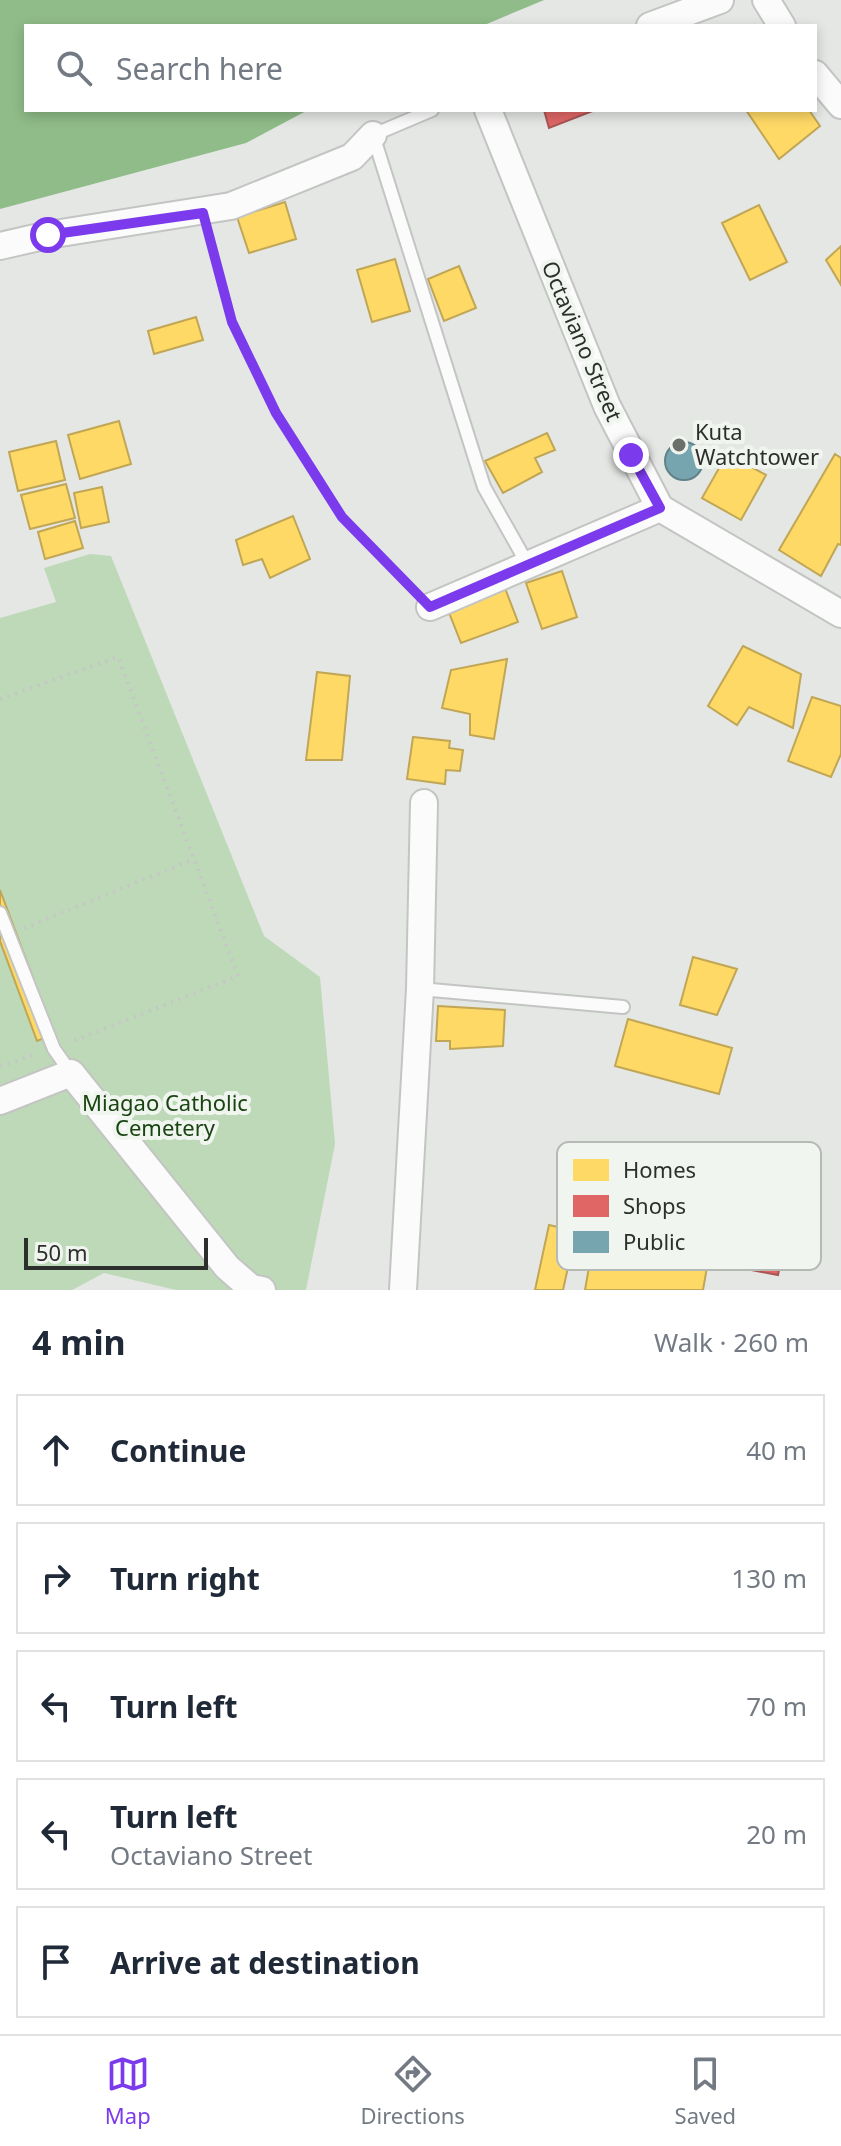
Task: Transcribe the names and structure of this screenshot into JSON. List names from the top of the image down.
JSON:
{
  "streets": {
    "street": ["Octaviano Street"]
  },
  "parks": ["Miagao Catholic Cemetery"],
  "places": ["Kuta Watchtower"],
  "legend": ["Homes", "Shops", "Public"],
  "scale_bar": "50 m",
  "page": {
    "search": "Search here",
    "scale": "50 m",
    "heading": ["4 min", "Walk · 260 m"],
    "list": [
      ["Continue", "40 m"],
      ["Turn right", "130 m"],
      ["Turn left", "70 m"],
      ["Turn left", "Octaviano Street", "20 m"],
      "Arrive at destination"
    ],
    "nav": ["Map", "Directions", "Saved"]
  }
}
